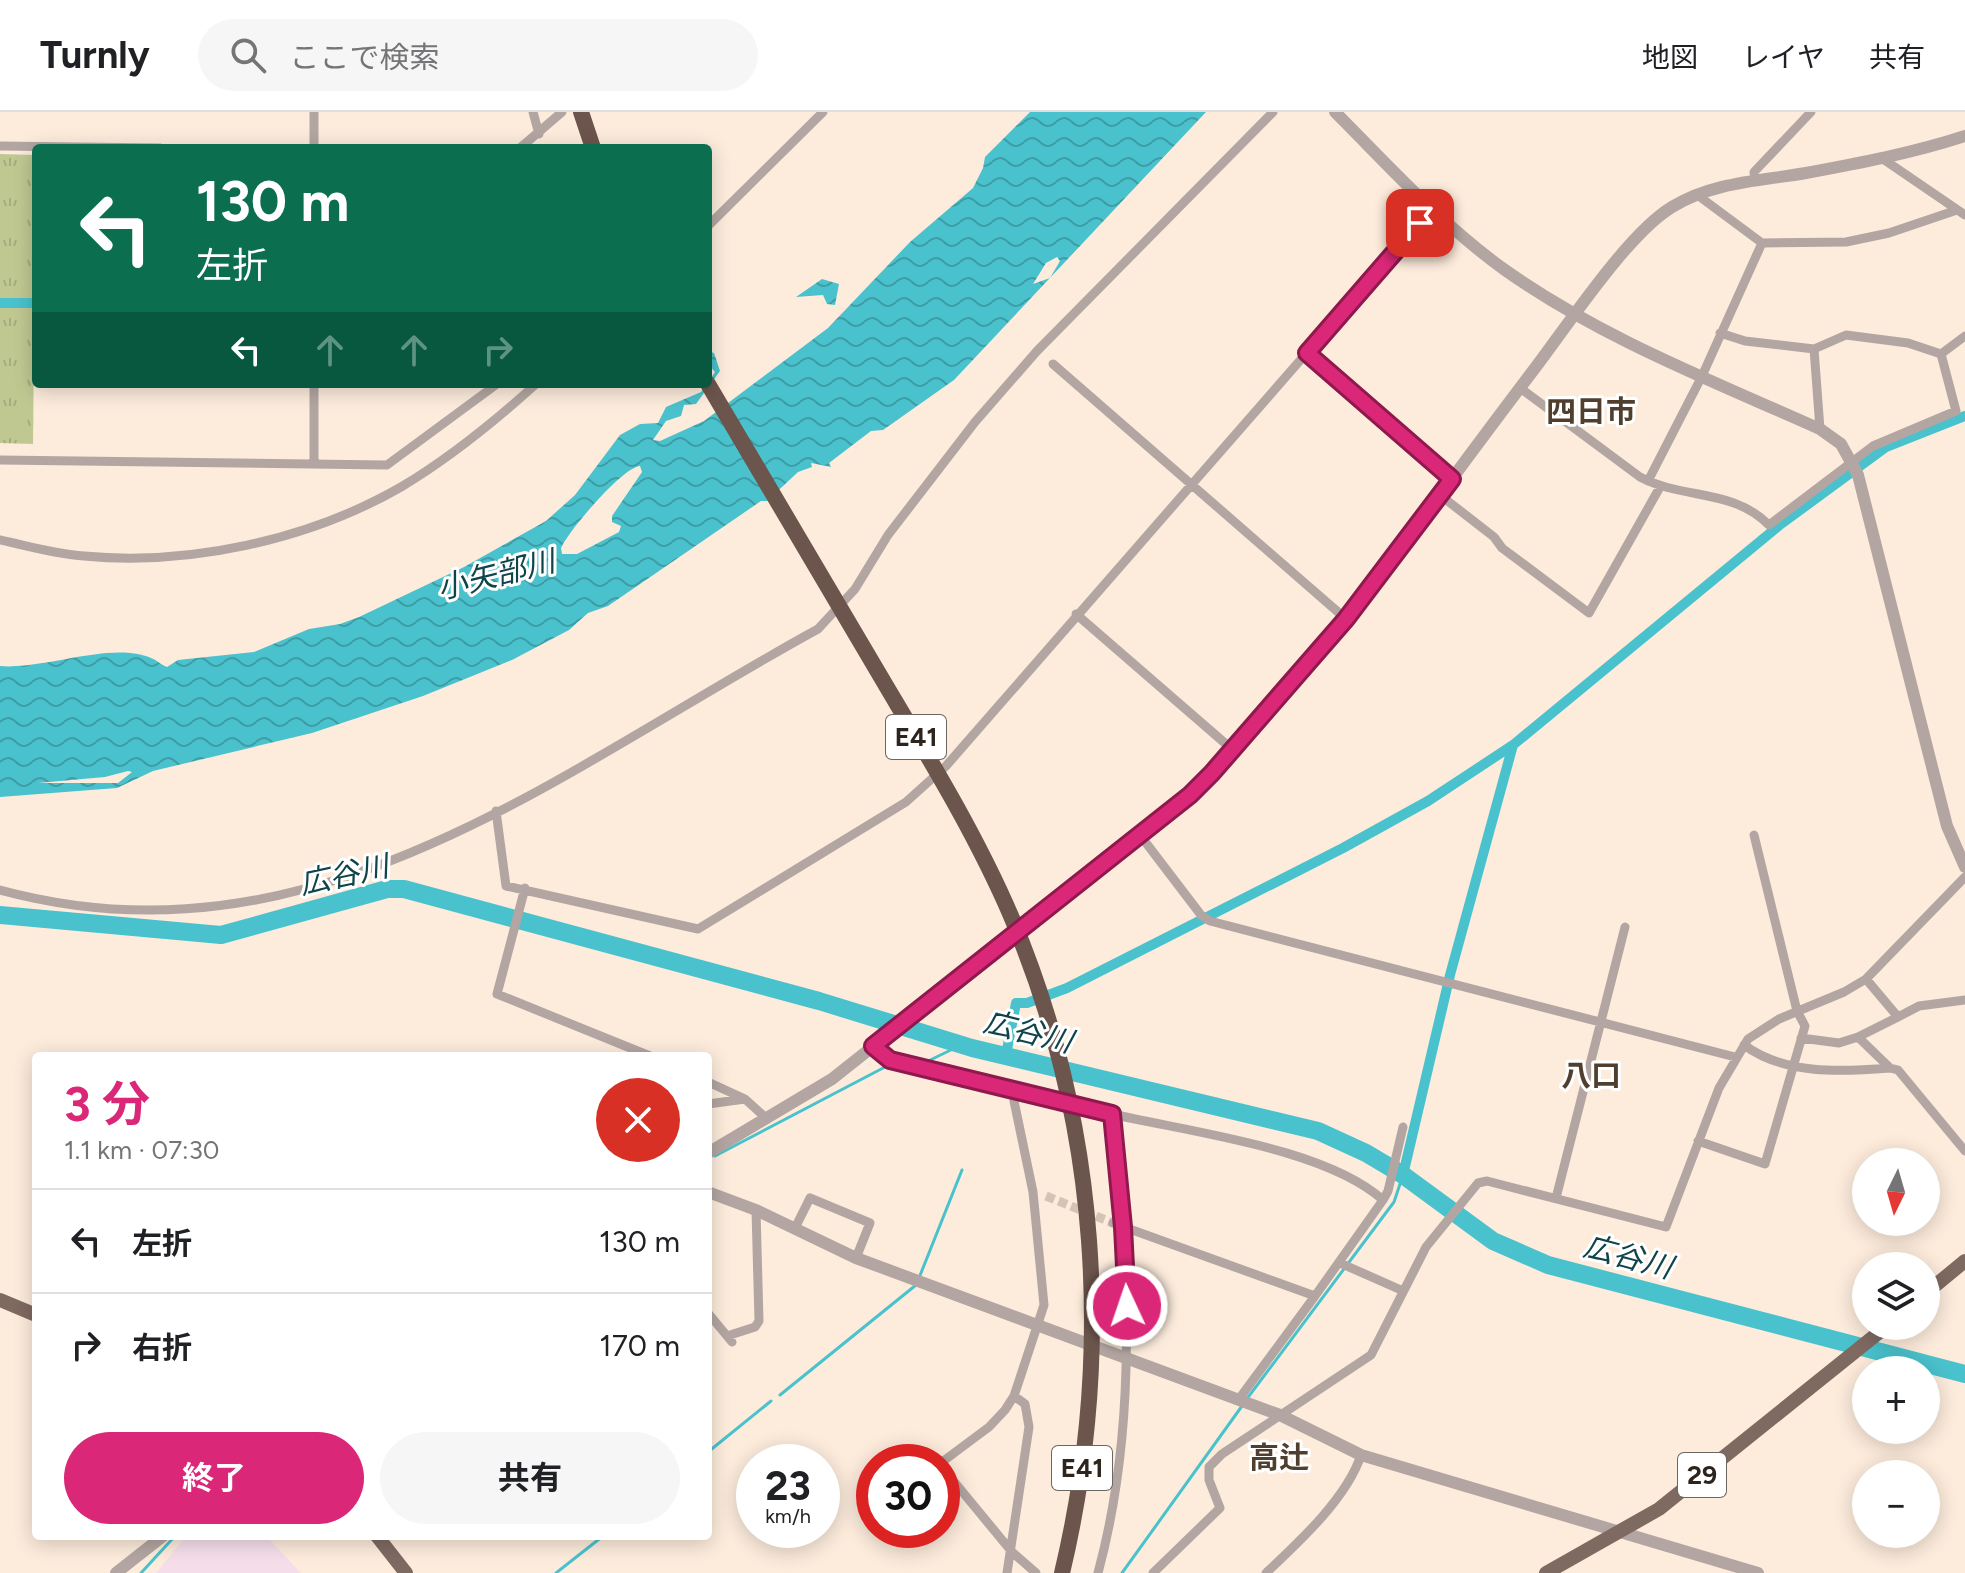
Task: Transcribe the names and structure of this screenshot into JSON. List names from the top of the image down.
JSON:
{
  "streets": {
    "highway": ["E41"],
    "main road": ["29"]
  },
  "districts": ["四日市", "八口", "高辻"],
  "water": ["小矢部川", "広谷川"],
  "north": "bottom",
  "page": {
    "header": "Turnly",
    "search": "ここで検索",
    "nav": ["地図", "レイヤ", "共有"],
    "turn": ["130 m", "左折"],
    "heading": ["3 分", "1.1 km · 07:30"],
    "map_buttons": ["+", "−"],
    "list": [
      {
        "name": "左折",
        "value": "130 m"
      },
      {
        "name": "右折",
        "value": "170 m"
      }
    ],
    "buttons": ["終了", "共有"],
    "speed": "23 km/h",
    "limit": "30"
  }
}
